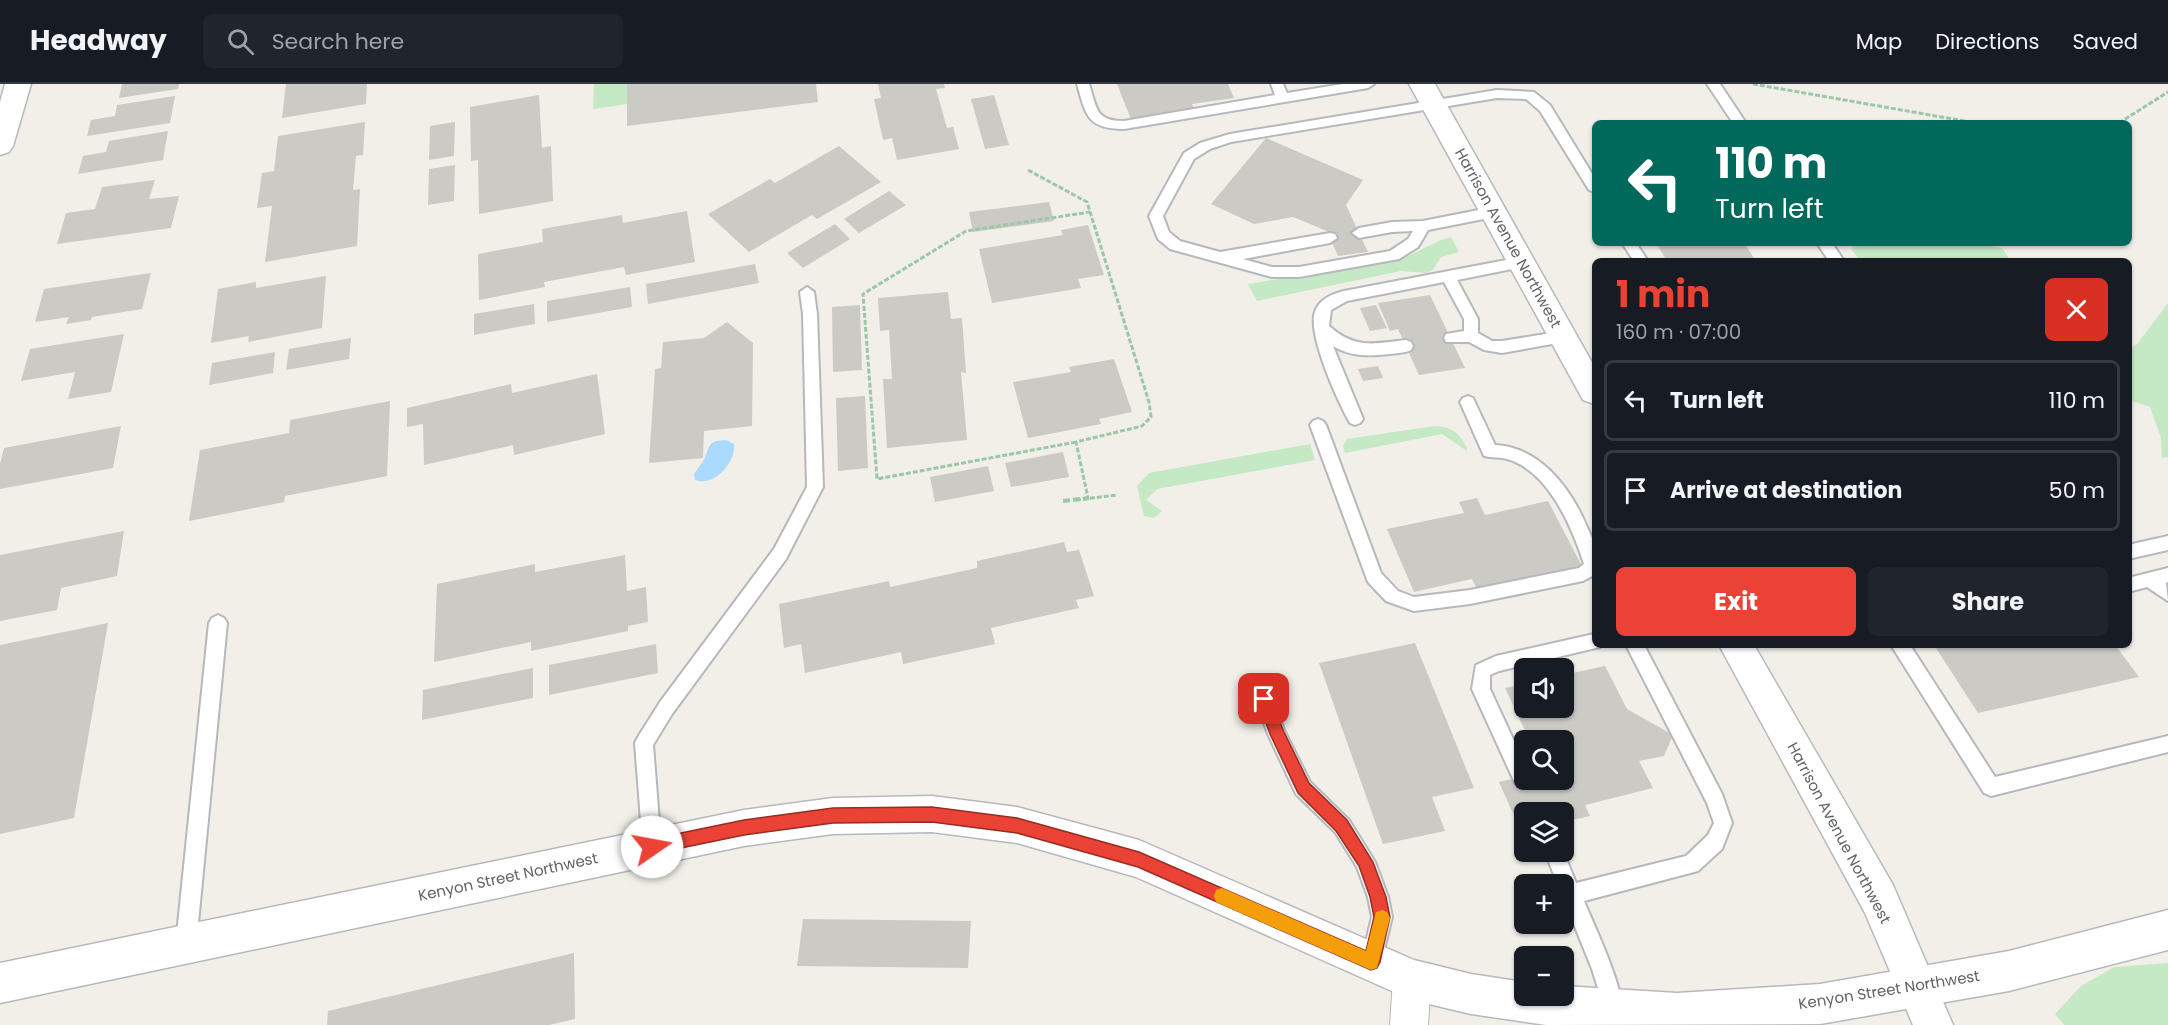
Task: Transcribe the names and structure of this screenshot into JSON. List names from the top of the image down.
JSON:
{
  "streets": {
    "street": ["Harrison Avenue Northwest", "Kenyon Street Northwest"]
  },
  "crossings": [
    ["Harrison Avenue Northwest", "Kenyon Street Northwest"]
  ],
  "page": {
    "header": "Headway",
    "search": "Search here",
    "nav": ["Map", "Directions", "Saved"],
    "turn": ["110 m", "Turn left"],
    "heading": ["1 min", "160 m · 07:00"],
    "list": [
      {
        "name": "Turn left",
        "value": "110 m"
      },
      {
        "name": "Arrive at destination",
        "value": "50 m"
      }
    ],
    "buttons": ["Exit", "Share"],
    "map_buttons": ["+", "−"]
  }
}
